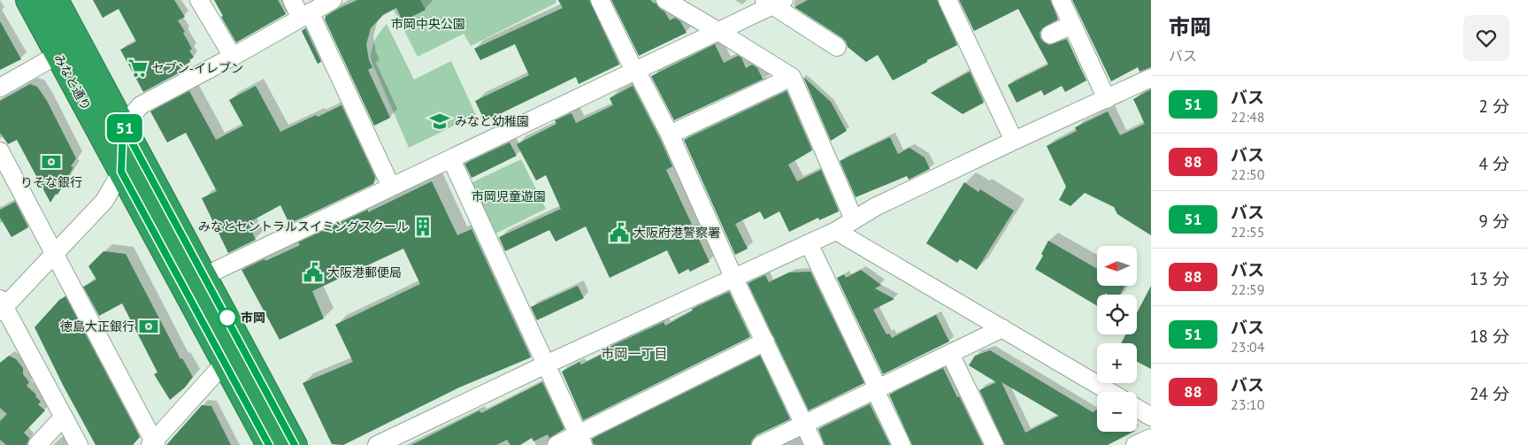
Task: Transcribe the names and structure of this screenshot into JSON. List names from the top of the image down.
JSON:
{
  "streets": {
    "highway": ["みなと通り"]
  },
  "districts": ["市岡一丁目"],
  "parks": ["市岡中央公園", "市岡児童遊園"],
  "places": {
    "supermarket": ["セブン-イレブン"],
    "school or university": ["みなと幼稚園"],
    "bank": ["りそな銀行", "徳島大正銀行"],
    "building": ["みなとセントラルスイミングスクール"],
    "public building": ["大阪府港警察署", "大阪港郵便局"],
    "other": ["市岡"]
  },
  "lines": ["bus line 51"],
  "north": "left",
  "page": {
    "on_map": "51",
    "heading": ["市岡", "バス"],
    "list": [
      {
        "mark": "51",
        "name": "バス",
        "note": "22:48",
        "value": "2 分"
      },
      {
        "mark": "88",
        "name": "バス",
        "note": "22:50",
        "value": "4 分"
      },
      {
        "mark": "51",
        "name": "バス",
        "note": "22:55",
        "value": "9 分"
      },
      {
        "mark": "88",
        "name": "バス",
        "note": "22:59",
        "value": "13 分"
      },
      {
        "mark": "51",
        "name": "バス",
        "note": "23:04",
        "value": "18 分"
      },
      {
        "mark": "88",
        "name": "バス",
        "note": "23:10",
        "value": "24 分"
      }
    ],
    "map_buttons": ["+", "−"]
  }
}
